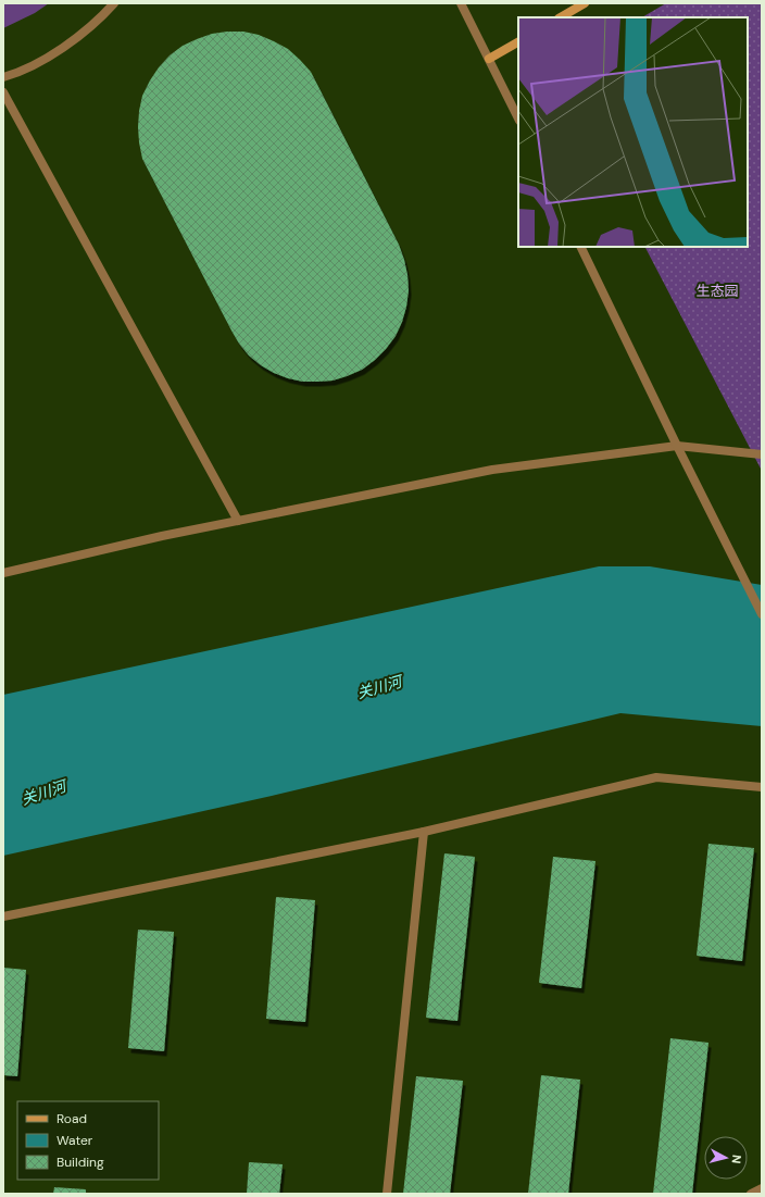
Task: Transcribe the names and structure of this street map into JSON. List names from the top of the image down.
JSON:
{
  "water": ["关川河"],
  "parks": ["生态园"],
  "legend": ["Road", "Water", "Building"],
  "north": "right"
}
